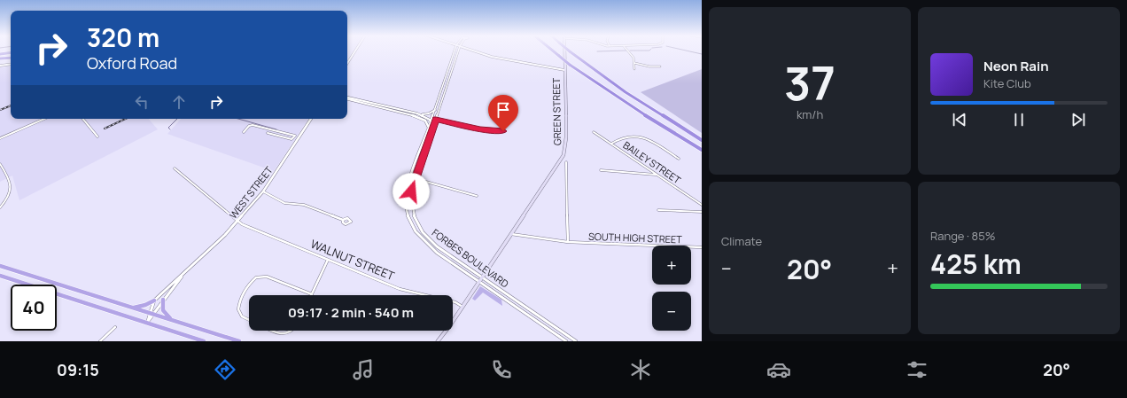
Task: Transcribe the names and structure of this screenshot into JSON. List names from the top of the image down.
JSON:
{
  "streets": {
    "main road": ["GREEN STREET"],
    "street": [
      "BAILEY STREET",
      "WEST STREET",
      "SOUTH HIGH STREET",
      "FORBES BOULEVARD",
      "WALNUT STREET"
    ]
  },
  "crossings": [
    ["GREEN STREET", "SOUTH HIGH STREET"],
    ["GREEN STREET", "FORBES BOULEVARD"],
    ["GREEN STREET", "WALNUT STREET"],
    ["WEST STREET", "WALNUT STREET"]
  ],
  "page": {
    "tile": [
      ["37", "km/h"],
      "Climate",
      ["Range · 85%", "425 km"]
    ],
    "turn": ["320 m", "Oxford Road"],
    "song": ["Neon Rain", "Kite Club"],
    "map_buttons": ["+", "−"],
    "heat": ["−", "20°", "+"],
    "limit": "40",
    "trip": "09:17 · 2 min · 540 m",
    "tabs": ["09:15", "20°"]
  }
}
